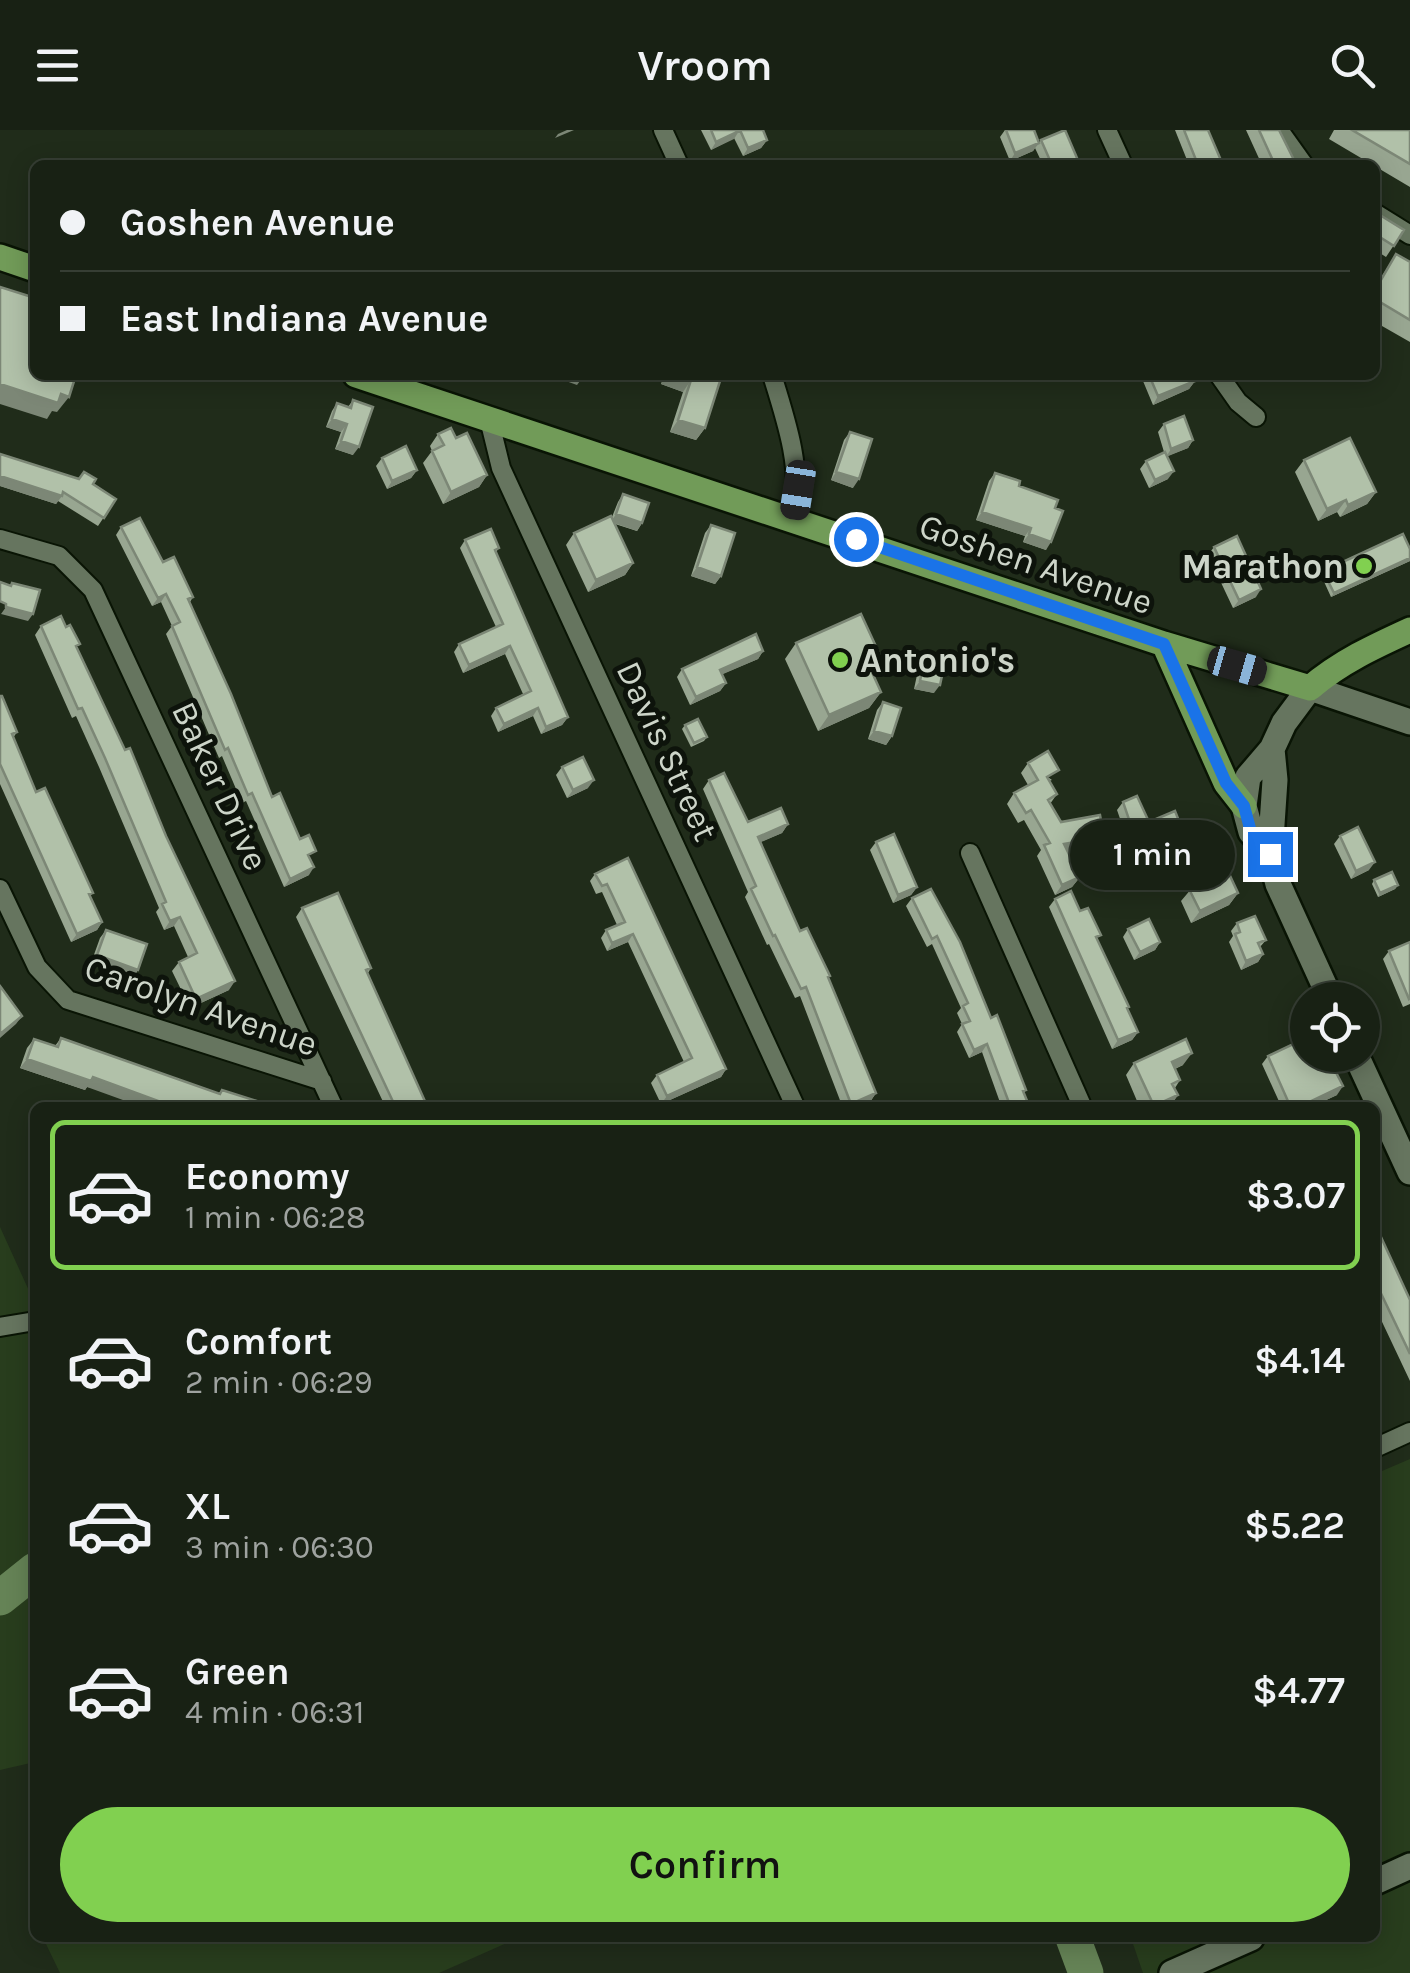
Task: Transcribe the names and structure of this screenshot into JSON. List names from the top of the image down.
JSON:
{
  "streets": {
    "main road": ["Goshen Avenue"],
    "street": ["Davis Street", "Baker Drive", "Carolyn Avenue"]
  },
  "crossings": [
    ["Goshen Avenue", "Davis Street"],
    ["Baker Drive", "Carolyn Avenue"]
  ],
  "places": ["Marathon", "Antonio's"],
  "page": {
    "header": "Vroom",
    "banner": ["Goshen Avenue", "East Indiana Avenue"],
    "bubble": "1 min",
    "list": [
      {
        "name": "Economy",
        "note": "1 min · 06:28",
        "value": "$3.07"
      },
      {
        "name": "Comfort",
        "note": "2 min · 06:29",
        "value": "$4.14"
      },
      {
        "name": "XL",
        "note": "3 min · 06:30",
        "value": "$5.22"
      },
      {
        "name": "Green",
        "note": "4 min · 06:31",
        "value": "$4.77"
      }
    ],
    "buttons": "Confirm"
  }
}
